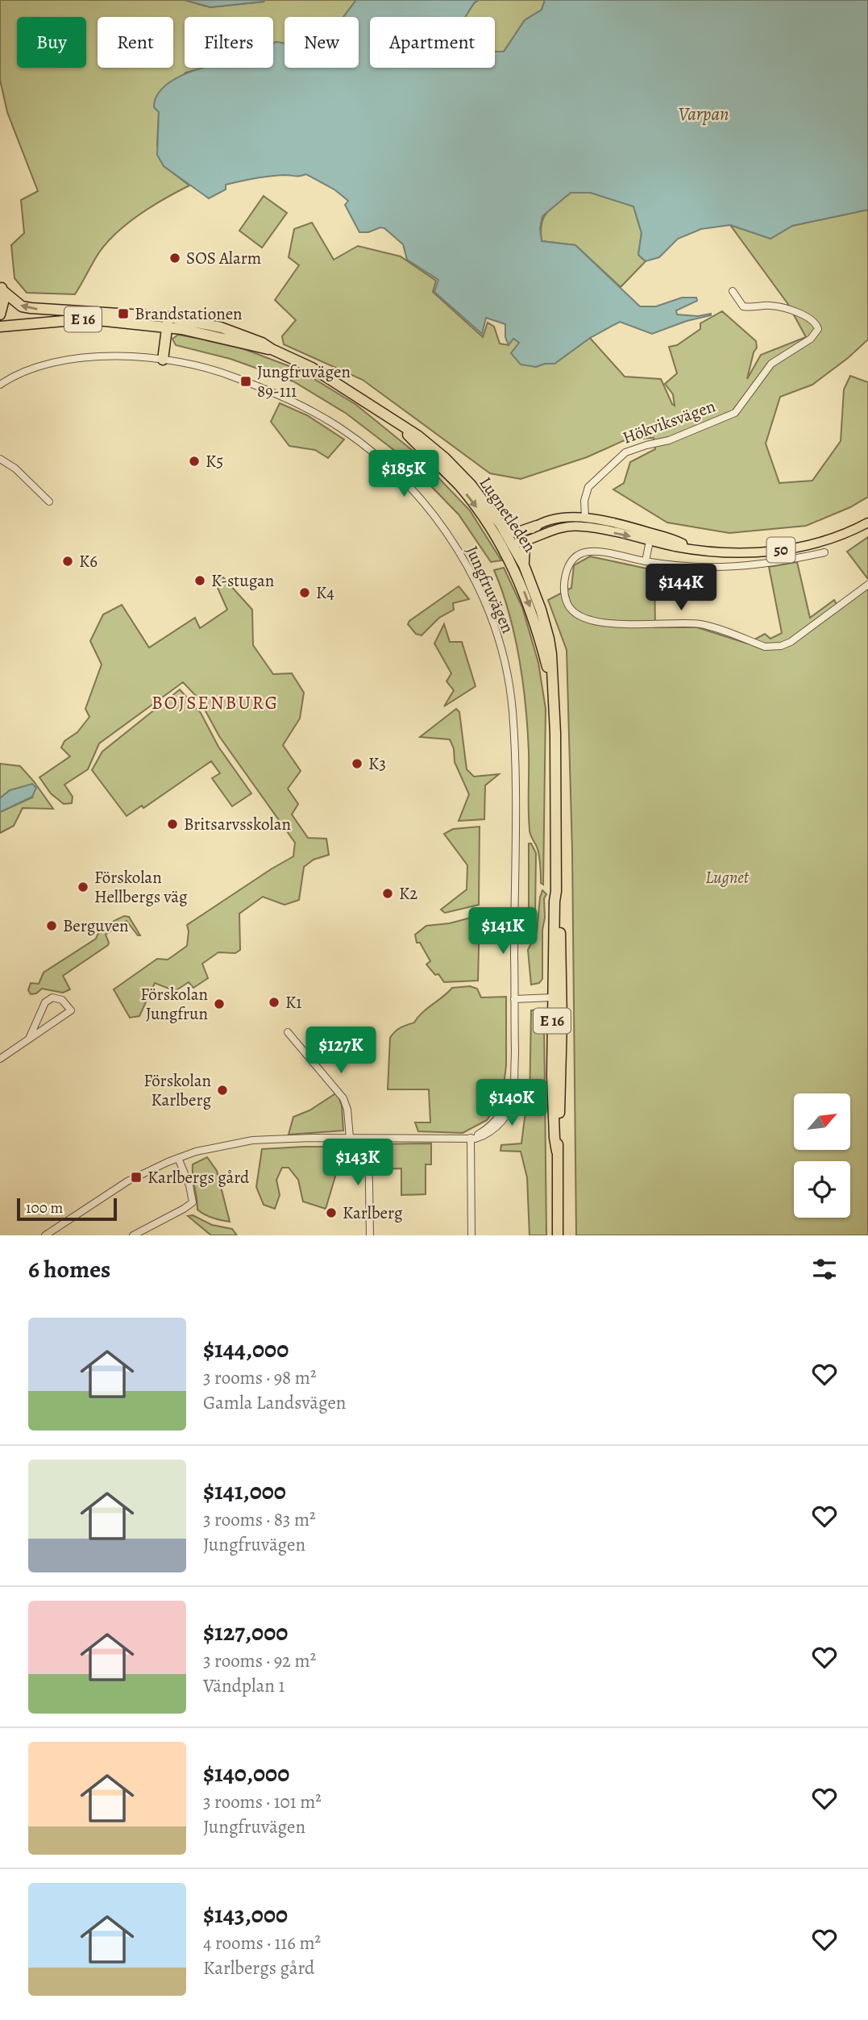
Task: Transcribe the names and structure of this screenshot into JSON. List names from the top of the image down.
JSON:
{
  "streets": {
    "highway": ["E 16", "Lugnetleden", "50"],
    "street": ["Hökviksvägen", "Jungfruvägen"]
  },
  "crossings": [
    ["E 16", "Lugnetleden"],
    ["Hökviksvägen", "50"],
    ["Lugnetleden", "50"]
  ],
  "districts": ["BOJSENBURG"],
  "water": ["Varpan"],
  "parks": ["Lugnet"],
  "places": {
    "other": [
      "SOS Alarm",
      "K5",
      "K6",
      "K-stugan",
      "K4",
      "K3",
      "Britsarvsskolan",
      "Förskolan Hellbergs väg",
      "K2",
      "Berguven",
      "K1",
      "Förskolan Jungfrun",
      "Förskolan Karlberg",
      "Karlberg"
    ],
    "transit": ["Brandstationen", "Jungfruvägen 89-111", "Karlbergs gård"]
  },
  "scale_bar": "100 m",
  "north": "top right",
  "page": {
    "chip": [
      "Buy",
      "Rent",
      "Filters",
      "New",
      "Apartment"
    ],
    "price": [
      "$185K",
      "$144K",
      "$141K",
      "$127K",
      "$140K",
      "$143K"
    ],
    "scale": "100 m",
    "heading": "6 homes",
    "list": [
      {
        "name": "$144,000",
        "note": "3 rooms · 98 m² · Gamla Landsvägen"
      },
      {
        "name": "$141,000",
        "note": "3 rooms · 83 m² · Jungfruvägen"
      },
      {
        "name": "$127,000",
        "note": "3 rooms · 92 m² · Vändplan 1"
      },
      {
        "name": "$140,000",
        "note": "3 rooms · 101 m² · Jungfruvägen"
      },
      {
        "name": "$143,000",
        "note": "4 rooms · 116 m² · Karlbergs gård"
      }
    ]
  }
}
